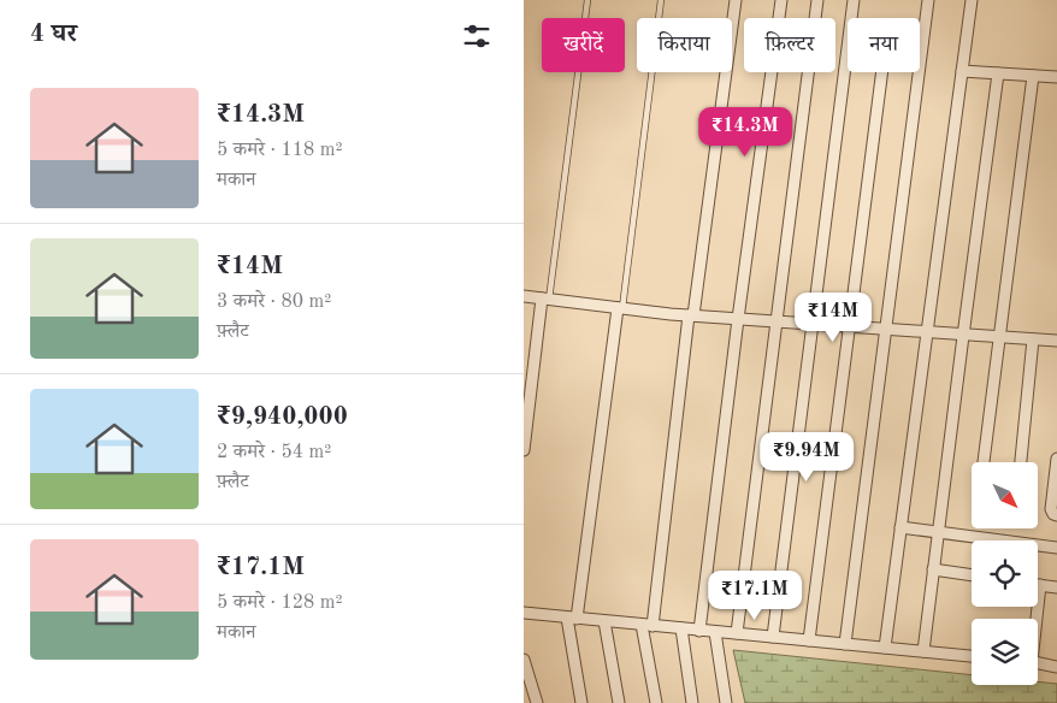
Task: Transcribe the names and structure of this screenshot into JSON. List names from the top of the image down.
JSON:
{
  "north": "bottom right",
  "page": {
    "heading": "4 घर",
    "chip": [
      "खरीदें",
      "किराया",
      "फ़िल्टर",
      "नया"
    ],
    "list": [
      {
        "name": "₹14.3M",
        "note": "5 कमरे · 118 m² · मकान"
      },
      {
        "name": "₹14M",
        "note": "3 कमरे · 80 m² · फ़्लैट"
      },
      {
        "name": "₹9,940,000",
        "note": "2 कमरे · 54 m² · फ़्लैट"
      },
      {
        "name": "₹17.1M",
        "note": "5 कमरे · 128 m² · मकान"
      }
    ],
    "price": [
      "₹14.3M",
      "₹14M",
      "₹9.94M",
      "₹17.1M"
    ]
  }
}
